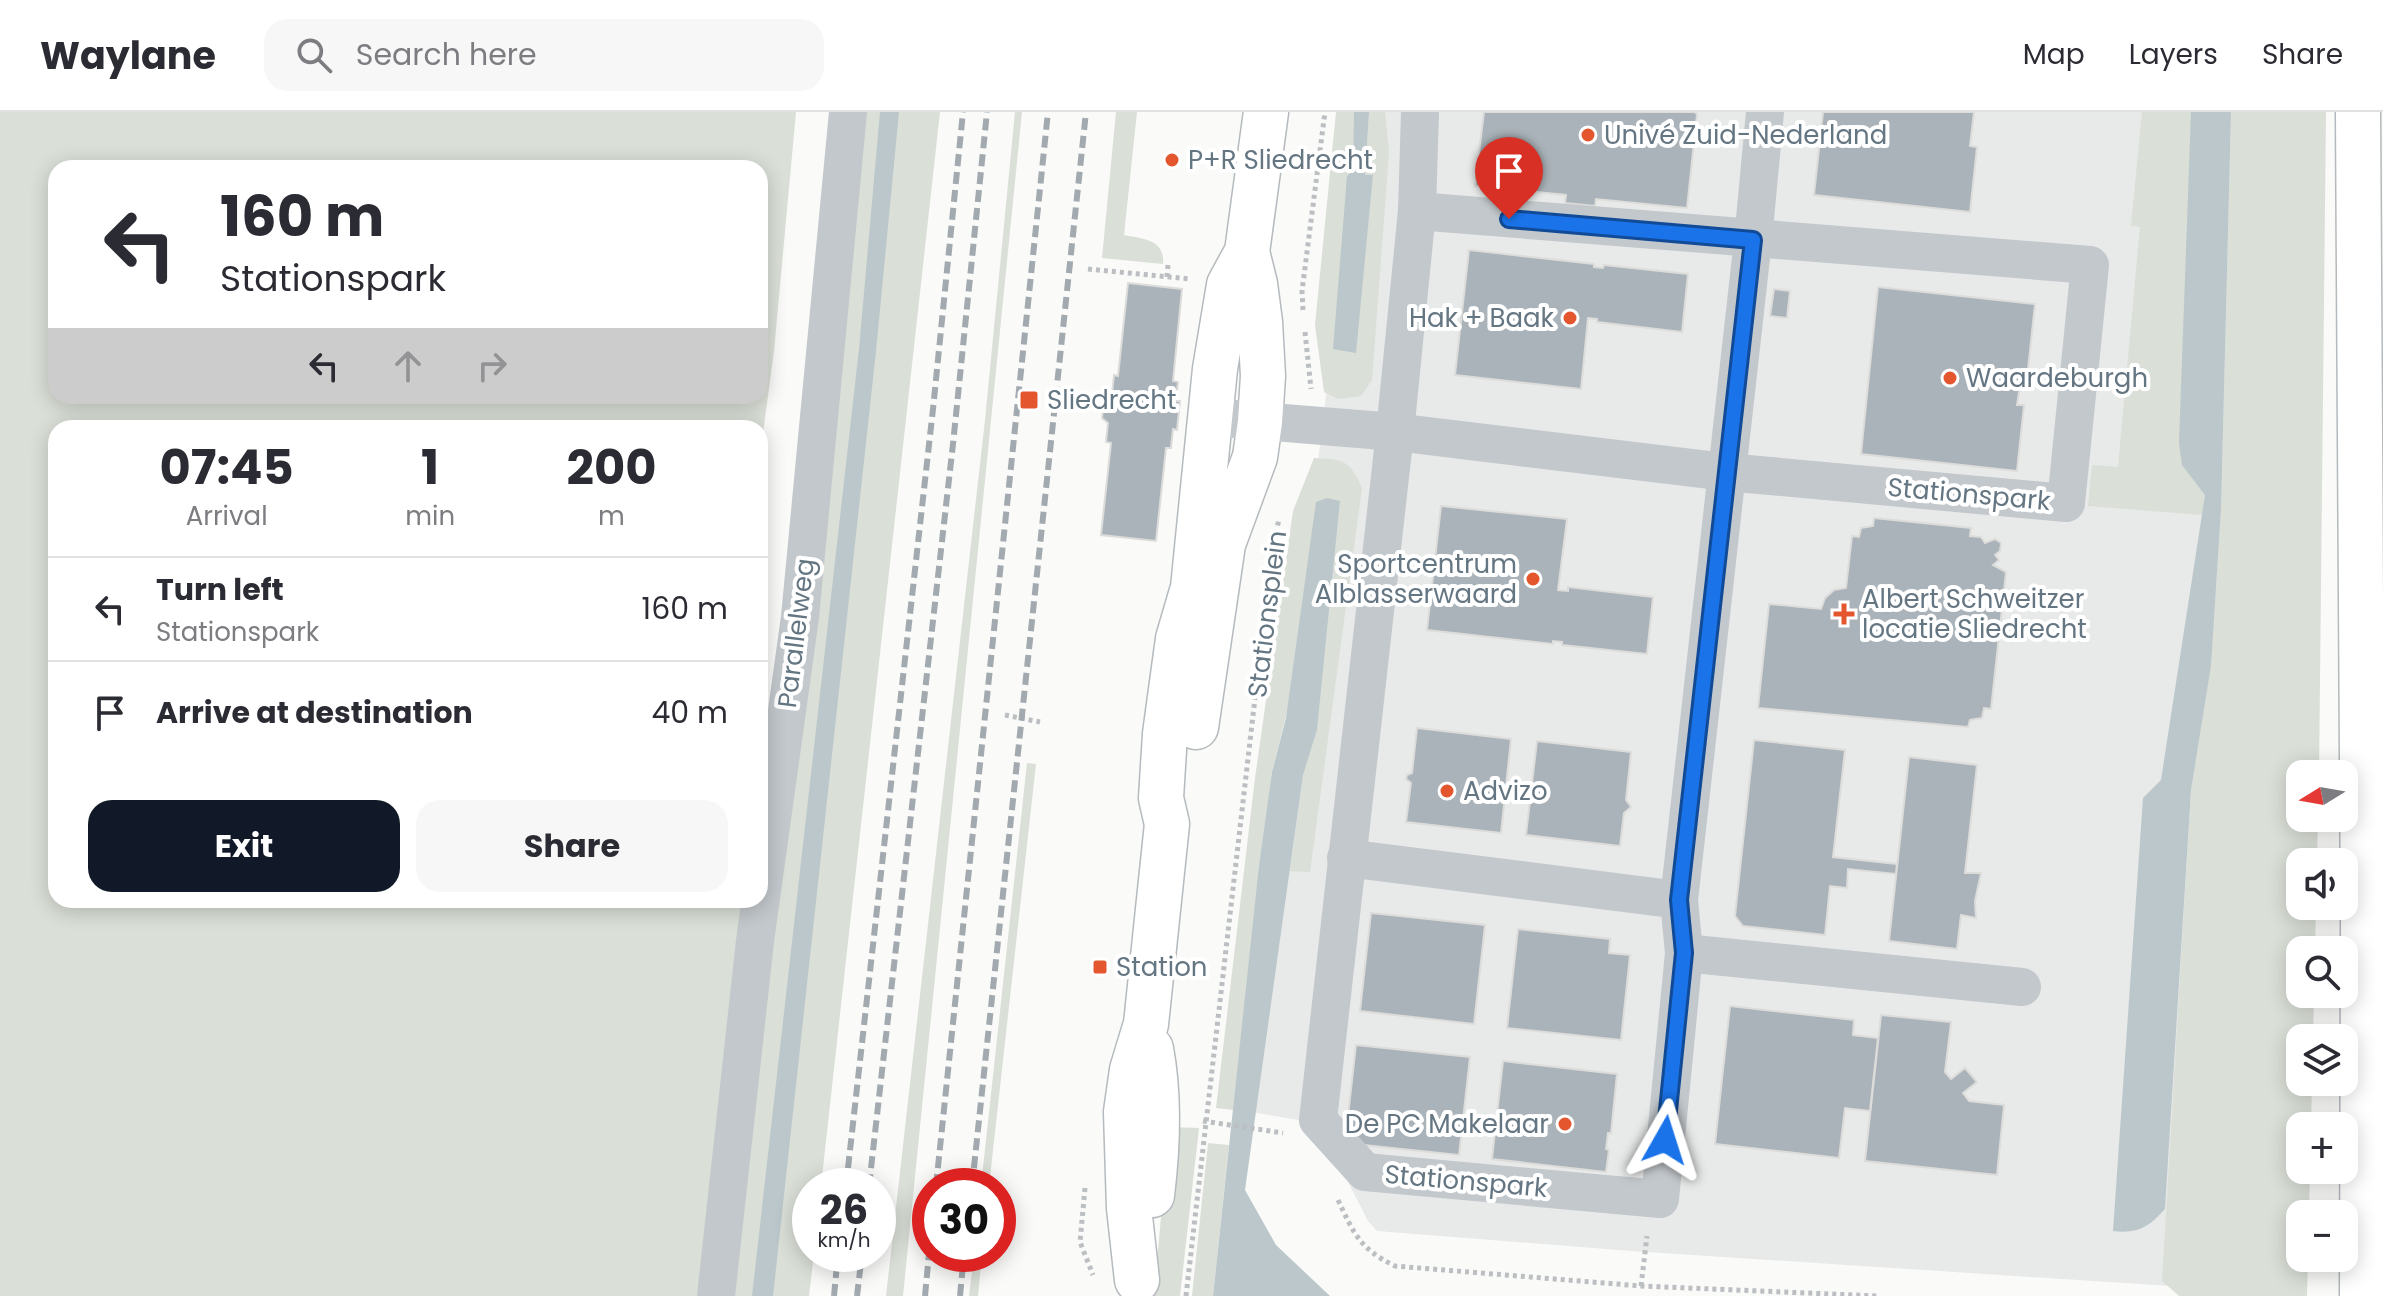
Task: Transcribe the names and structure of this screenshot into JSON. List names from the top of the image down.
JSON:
{
  "streets": {
    "main road": ["Stationsplein"],
    "street": ["Stationspark", "Parallelweg"]
  },
  "crossings": [
    ["Stationspark", "Stationsplein"]
  ],
  "places": {
    "other": [
      "Univé Zuid-Nederland",
      "P+R Sliedrecht",
      "Hak + Baak",
      "Waardeburgh",
      "Sportcentrum Alblasserwaard",
      "Advizo",
      "De PC Makelaar"
    ],
    "transit": ["Sliedrecht", "Station"],
    "health": ["Albert Schweitzer locatie Sliedrecht"]
  },
  "north": "left",
  "page": {
    "header": "Waylane",
    "search": "Search here",
    "nav": ["Map", "Layers", "Share"],
    "turn": ["160 m", "Stationspark"],
    "eta": [
      "07:45",
      "Arrival",
      "1",
      "min",
      "200",
      "m"
    ],
    "list": [
      {
        "name": "Turn left",
        "note": "Stationspark",
        "value": "160 m"
      },
      {
        "name": "Arrive at destination",
        "value": "40 m"
      }
    ],
    "map_buttons": ["+", "−"],
    "buttons": ["Exit", "Share"],
    "speed": "26 km/h",
    "limit": "30"
  }
}
